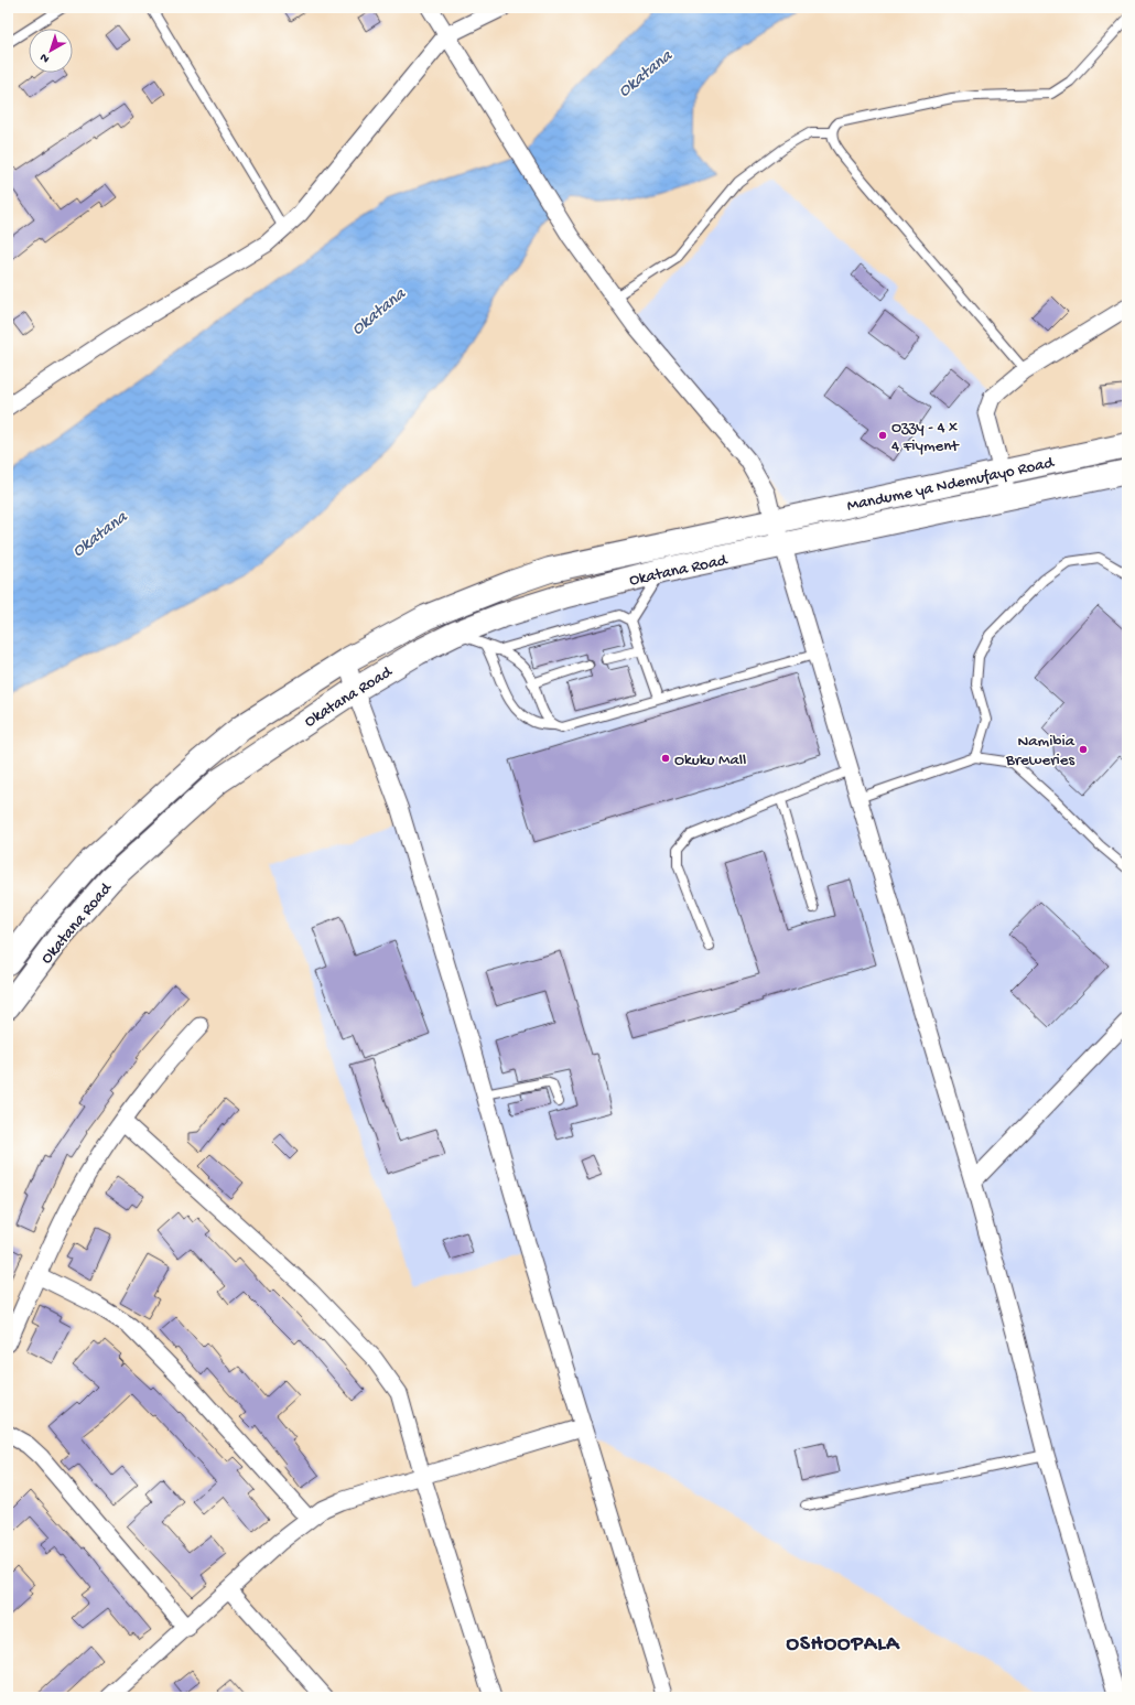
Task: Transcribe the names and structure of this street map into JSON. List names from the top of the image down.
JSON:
{
  "streets": {
    "main road": ["Mandume ya Ndemufayo Road", "Okatana Road"]
  },
  "crossings": [
    ["Mandume ya Ndemufayo Road", "Okatana Road"]
  ],
  "districts": ["OSHOOPALA"],
  "water": ["Okatana"],
  "places": ["Ozzy - 4 x 4 Fiyment", "Namibia Breweries", "Okuku Mall"],
  "north": "bottom left"
}
